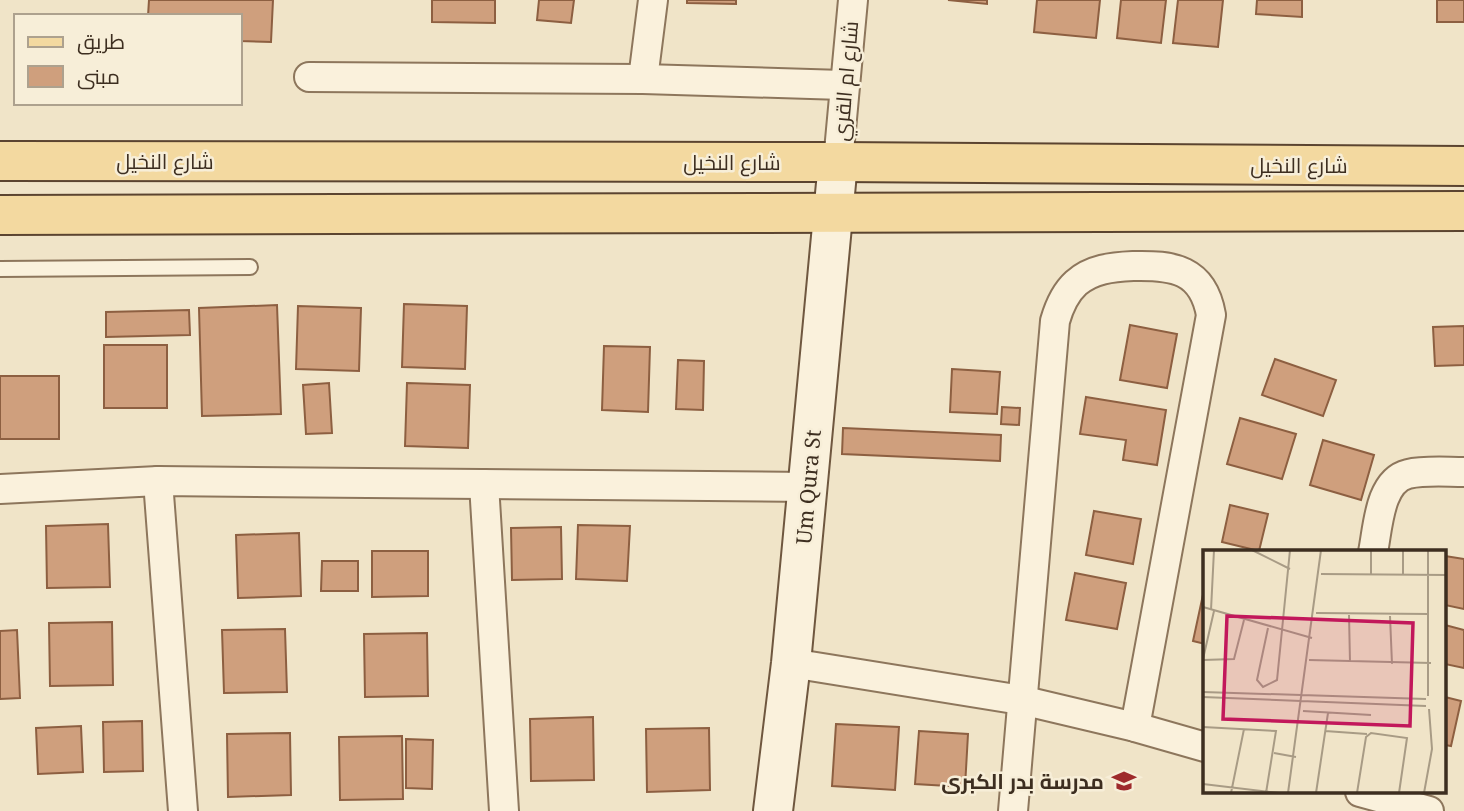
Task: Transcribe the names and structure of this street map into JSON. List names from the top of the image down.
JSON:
{
  "streets": {
    "main road": ["شارع النخيل"],
    "street": ["شارع ام القري", "Um Qura St"]
  },
  "crossings": [
    ["شارع ام القري", "شارع النخيل"],
    ["شارع ام القري", "Um Qura St"],
    ["شارع النخيل", "Um Qura St"]
  ],
  "places": {
    "school or university": ["مدرسة بدر الكبرى"]
  },
  "legend": ["طريق", "مبنى"]
}
